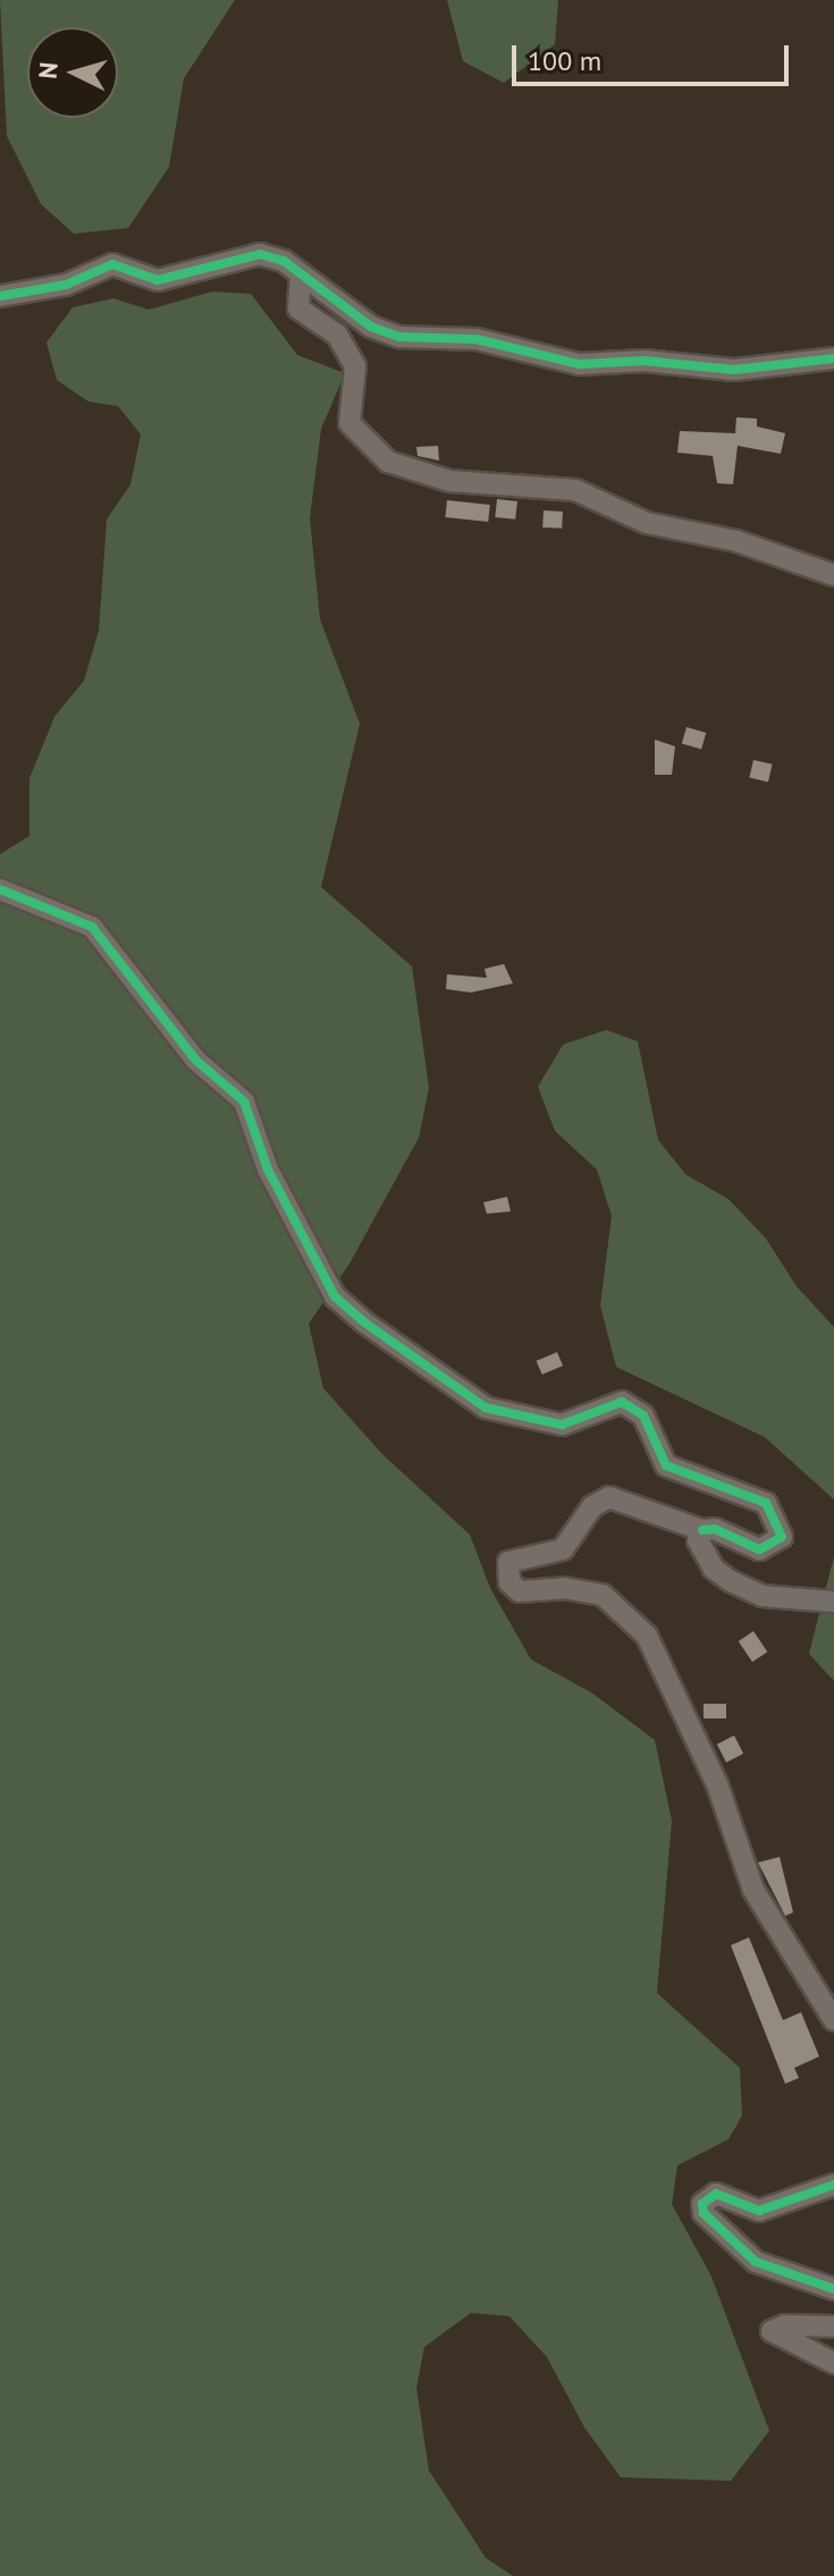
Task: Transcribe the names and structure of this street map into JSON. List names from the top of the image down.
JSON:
{
  "scale_bar": "100 m",
  "north": "left"
}
